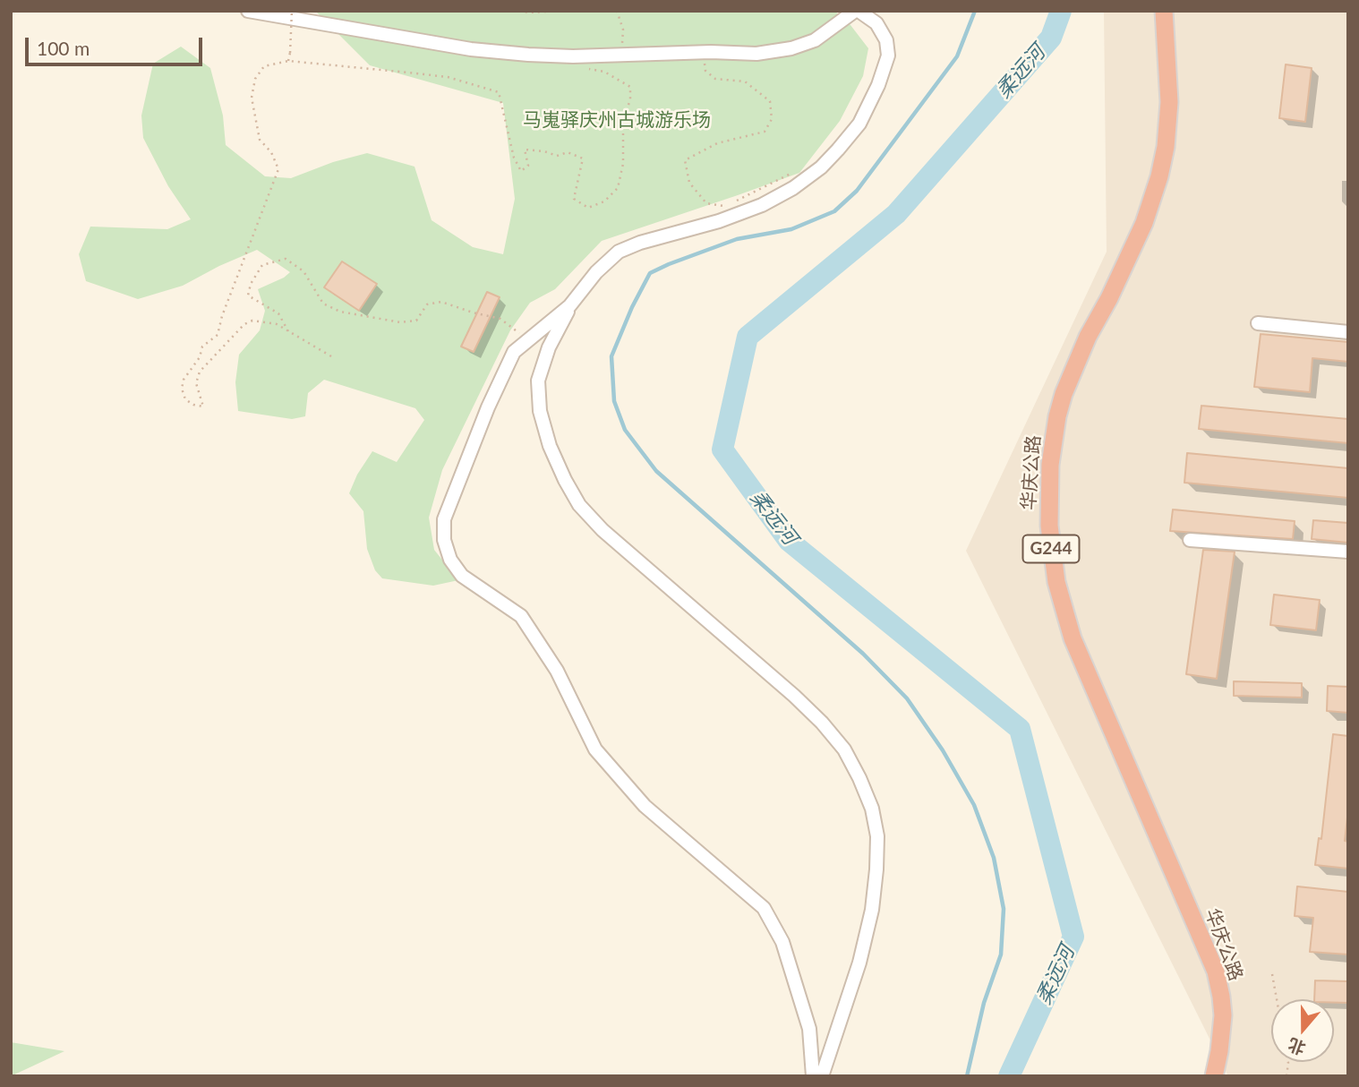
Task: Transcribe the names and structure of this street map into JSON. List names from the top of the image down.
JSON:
{
  "streets": {
    "highway": ["华庆公路", "G244"]
  },
  "water": ["柔远河"],
  "parks": ["马嵬驿庆州古城游乐场"],
  "scale_bar": "100 m",
  "north": "bottom"
}
